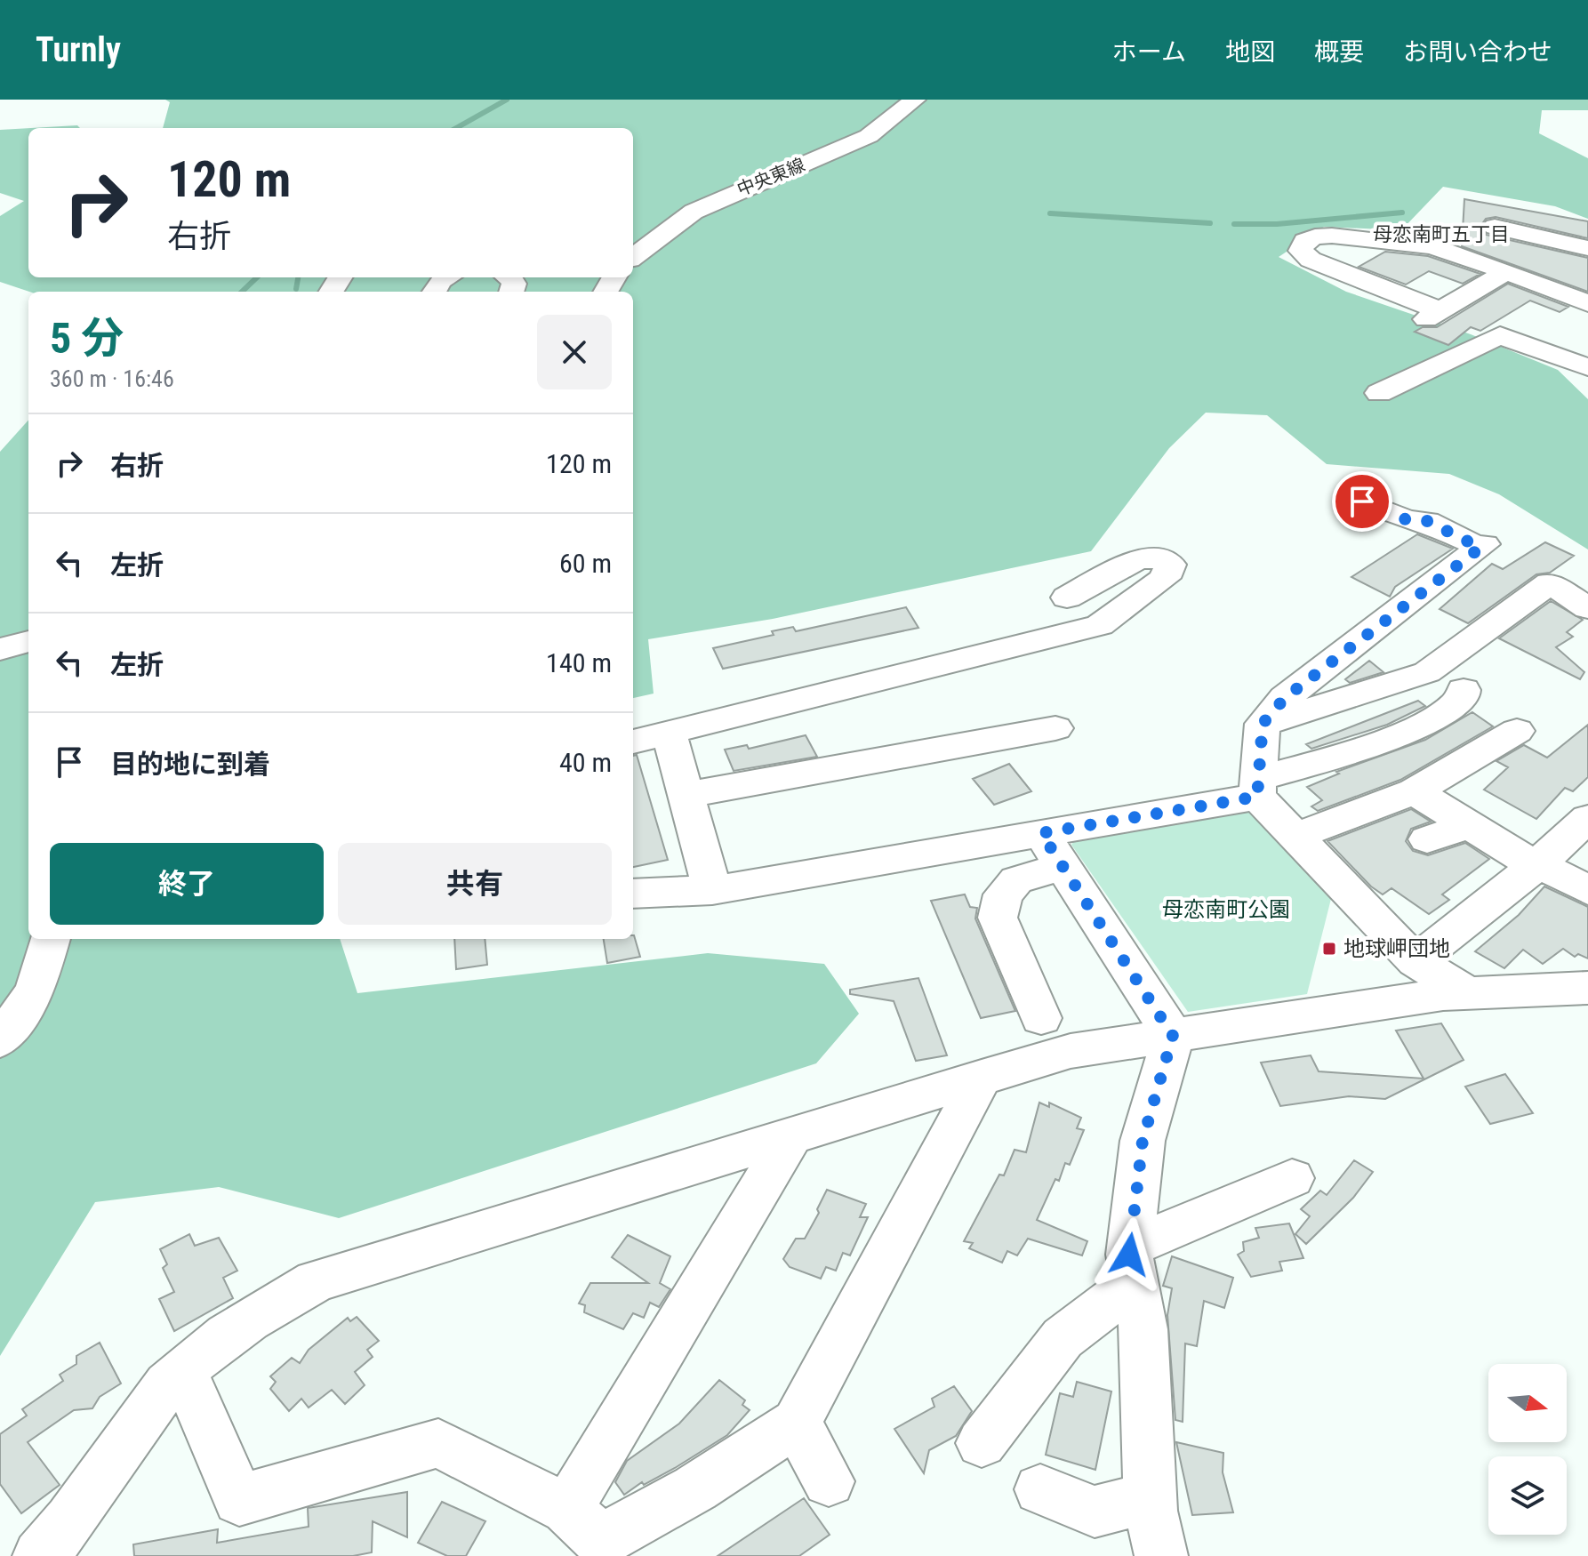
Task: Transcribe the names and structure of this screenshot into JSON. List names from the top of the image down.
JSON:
{
  "streets": {
    "street": ["中央東線"]
  },
  "districts": ["母恋南町五丁目"],
  "parks": ["母恋南町公園"],
  "places": {
    "transit": ["地球岬団地"]
  },
  "north": "right",
  "page": {
    "header": "Turnly",
    "nav": [
      "ホーム",
      "地図",
      "概要",
      "お問い合わせ"
    ],
    "turn": ["120 m", "右折"],
    "heading": ["5 分", "360 m · 16:46"],
    "list": [
      {
        "name": "右折",
        "value": "120 m"
      },
      {
        "name": "左折",
        "value": "60 m"
      },
      {
        "name": "左折",
        "value": "140 m"
      },
      {
        "name": "目的地に到着",
        "value": "40 m"
      }
    ],
    "buttons": ["終了", "共有"]
  }
}
